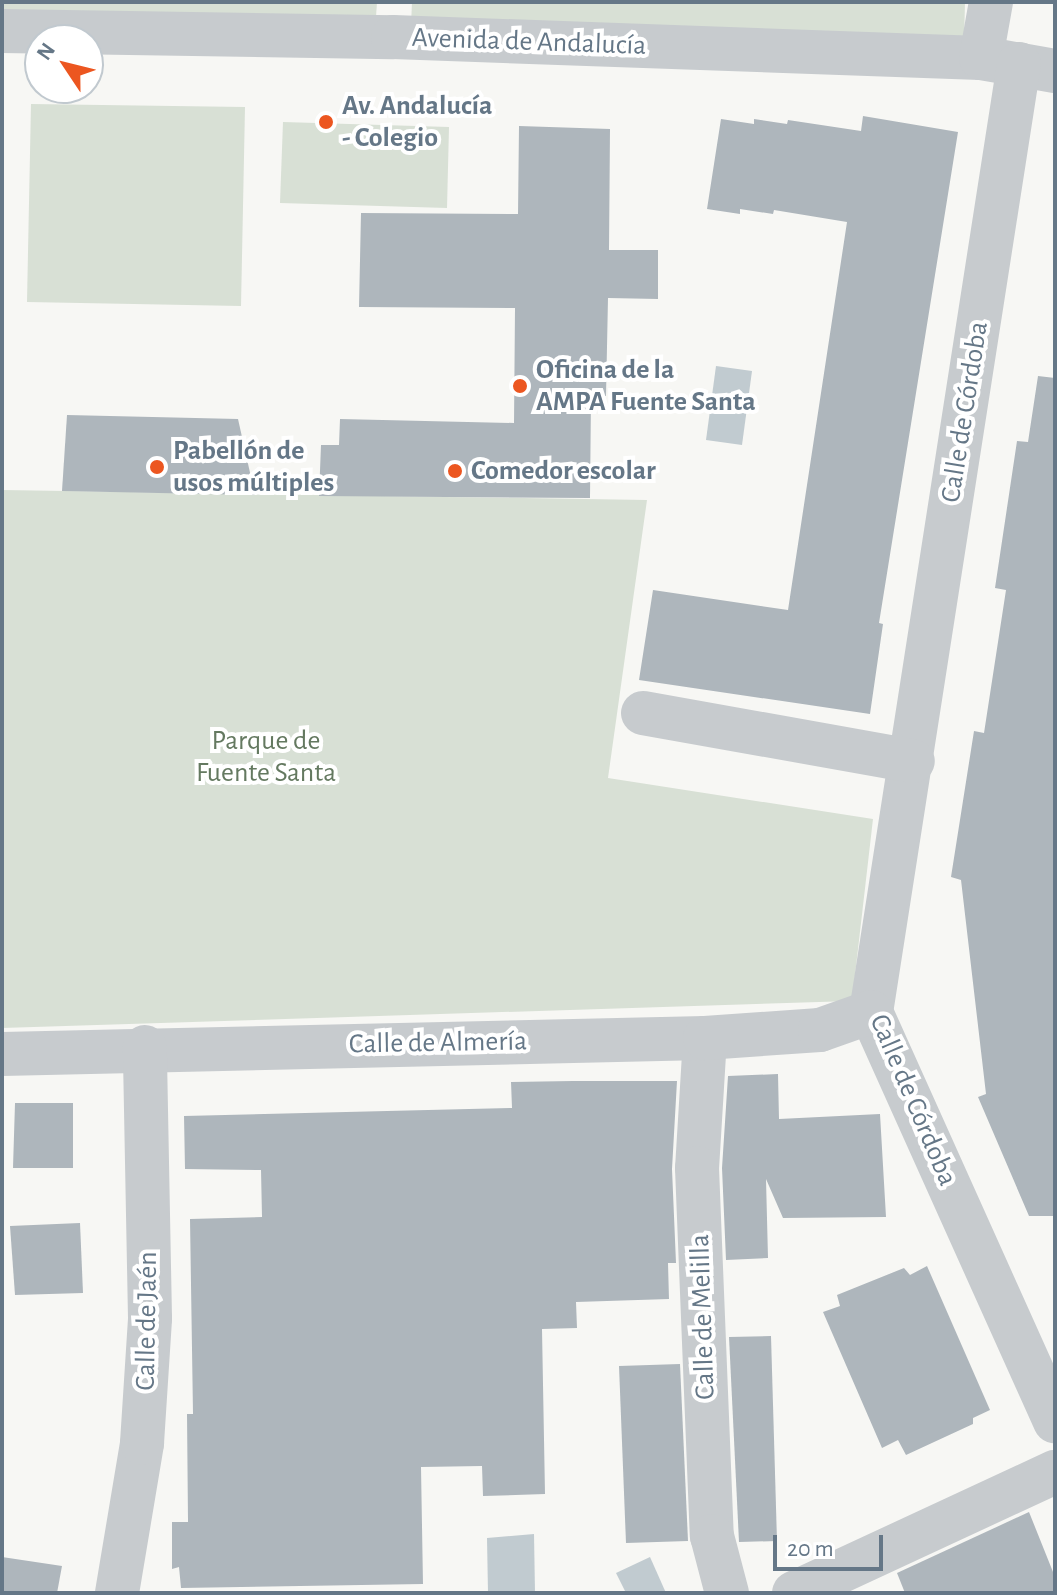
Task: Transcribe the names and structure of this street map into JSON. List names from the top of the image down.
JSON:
{
  "streets": {
    "street": [
      "Avenida de Andalucía",
      "Calle de Córdoba",
      "Calle de Almería",
      "Calle de Melilla",
      "Calle de Jaén"
    ]
  },
  "crossings": [
    ["Avenida de Andalucía", "Calle de Córdoba"],
    ["Calle de Córdoba", "Calle de Almería"],
    ["Calle de Almería", "Calle de Melilla"],
    ["Calle de Almería", "Calle de Jaén"]
  ],
  "parks": ["Parque de Fuente Santa"],
  "places": [
    "Av. Andalucía - Colegio",
    "Oficina de la AMPA Fuente Santa",
    "Pabellón de usos múltiples",
    "Comedor escolar"
  ],
  "scale_bar": "20 m",
  "north": "top left"
}
